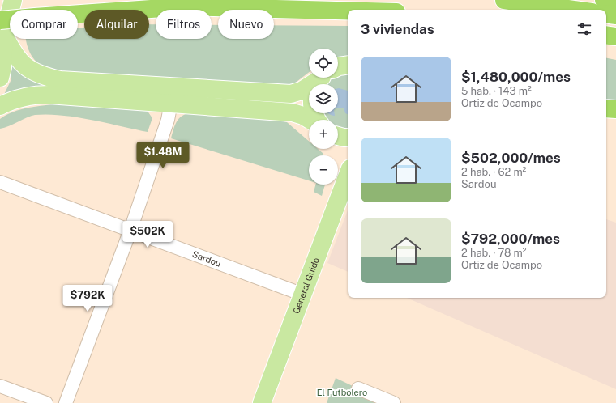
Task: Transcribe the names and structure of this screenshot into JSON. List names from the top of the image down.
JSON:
{
  "streets": {
    "main road": ["General Guido"],
    "street": ["Sardou"]
  },
  "crossings": [
    ["Sardou", "General Guido"]
  ],
  "parks": ["El Futbolero"],
  "page": {
    "chip": [
      "Comprar",
      "Alquilar",
      "Filtros",
      "Nuevo"
    ],
    "heading": "3 viviendas",
    "map_buttons": ["+", "−"],
    "list": [
      {
        "name": "$1,480,000/mes",
        "note": "5 hab. · 143 m² · Ortiz de Ocampo"
      },
      {
        "name": "$502,000/mes",
        "note": "2 hab. · 62 m² · Sardou"
      },
      {
        "name": "$792,000/mes",
        "note": "2 hab. · 78 m² · Ortiz de Ocampo"
      }
    ],
    "price": ["$1.48M", "$502K", "$792K"]
  }
}
